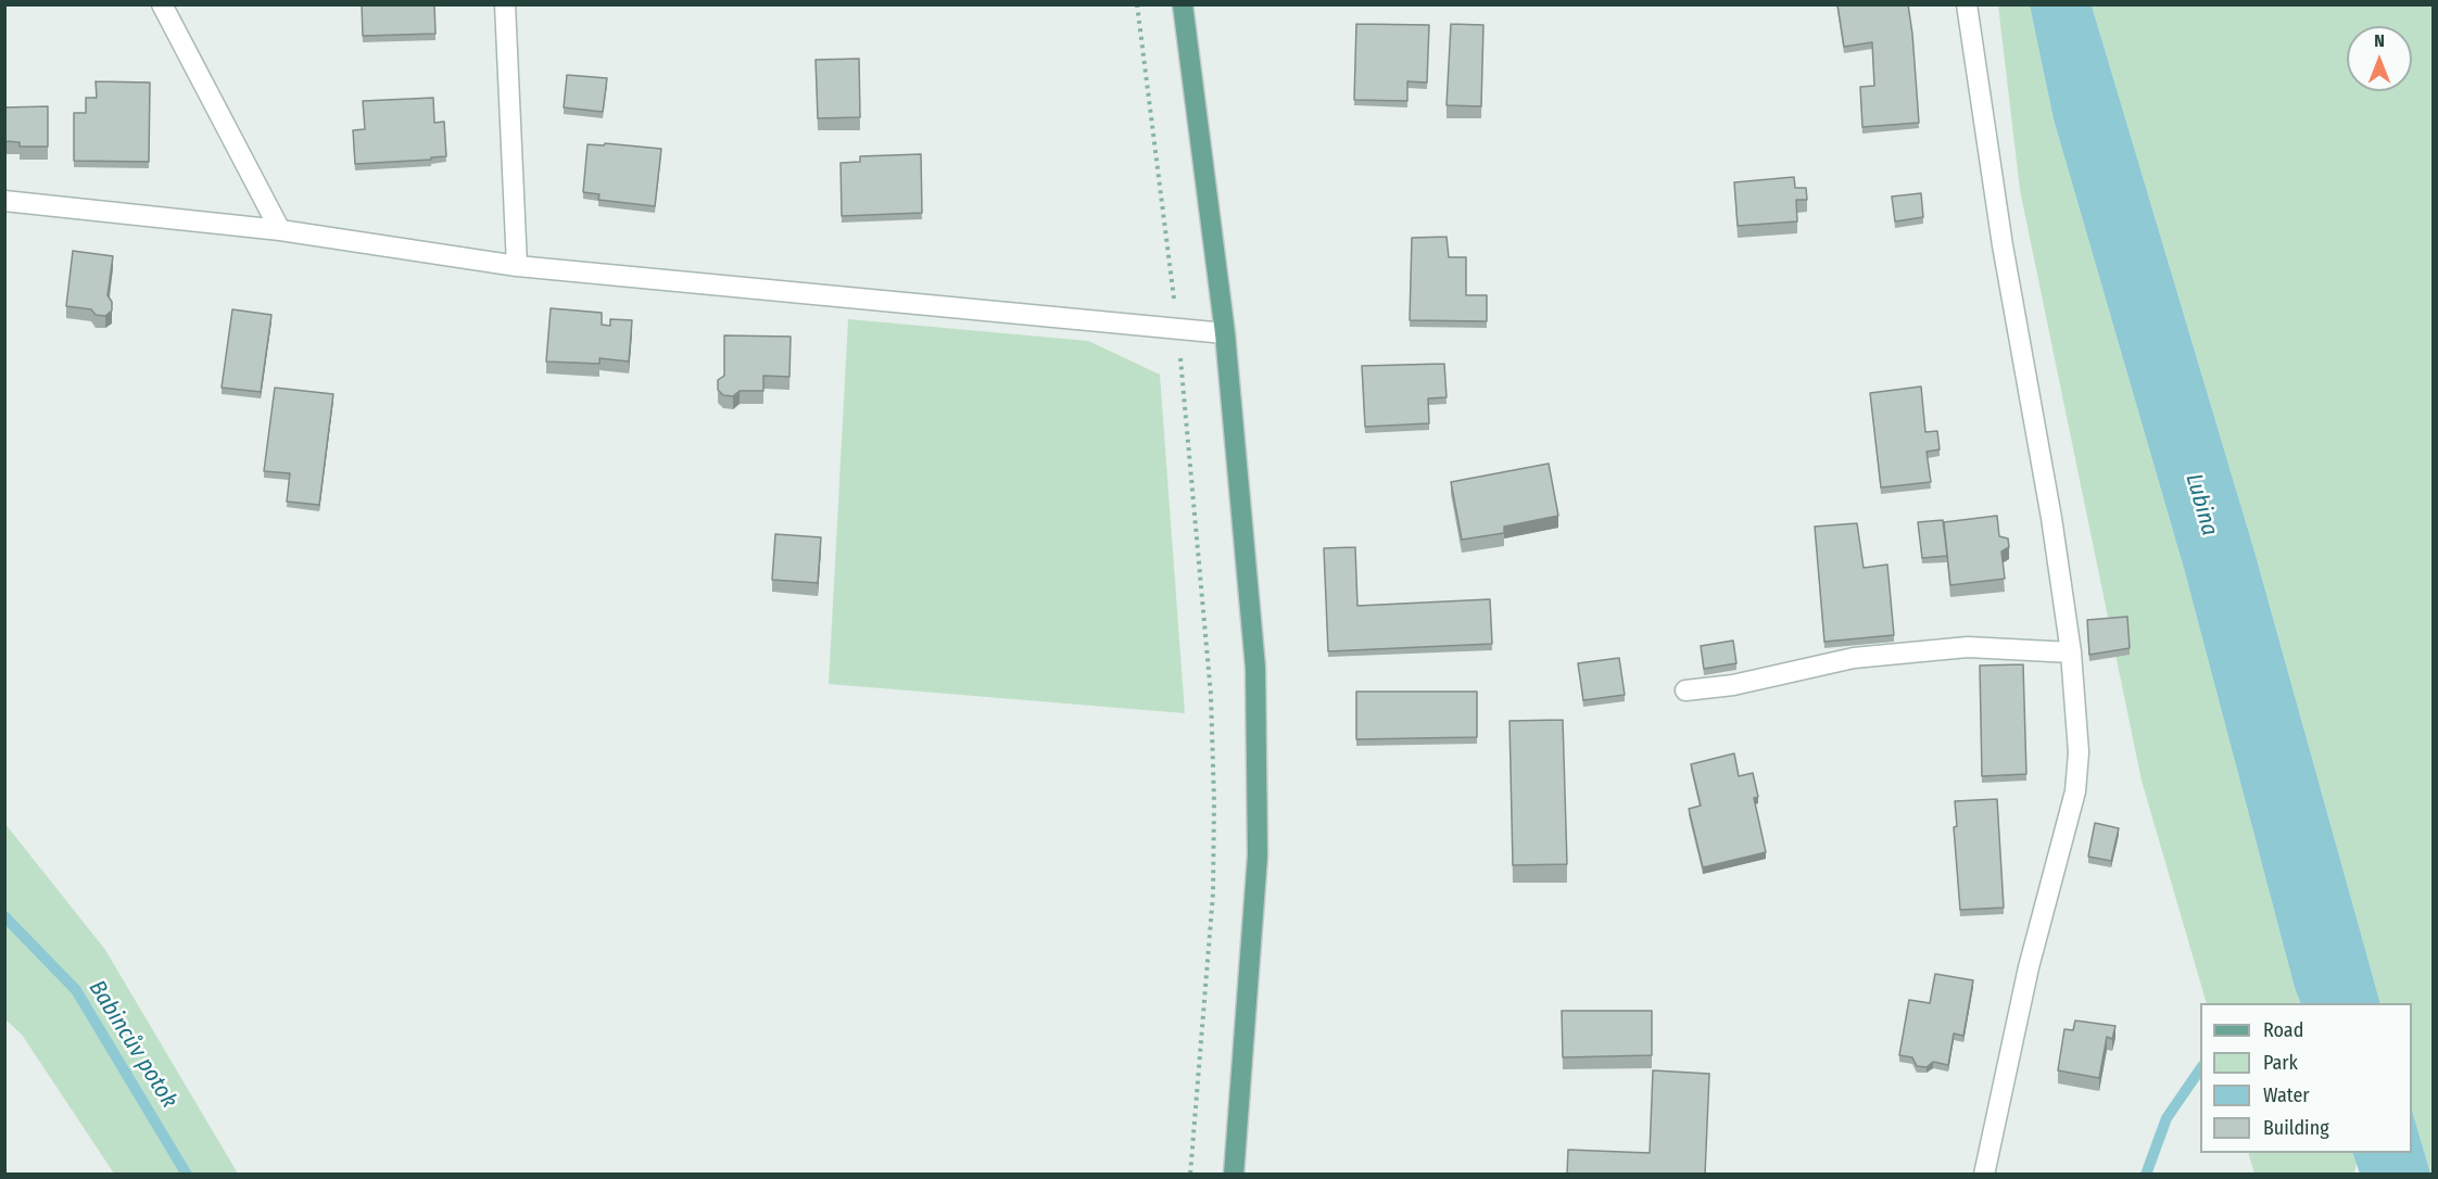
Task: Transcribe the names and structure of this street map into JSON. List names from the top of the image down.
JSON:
{
  "water": ["Lubina", "Babincův potok"],
  "legend": [
    "Road",
    "Park",
    "Water",
    "Building"
  ],
  "north": "top"
}
